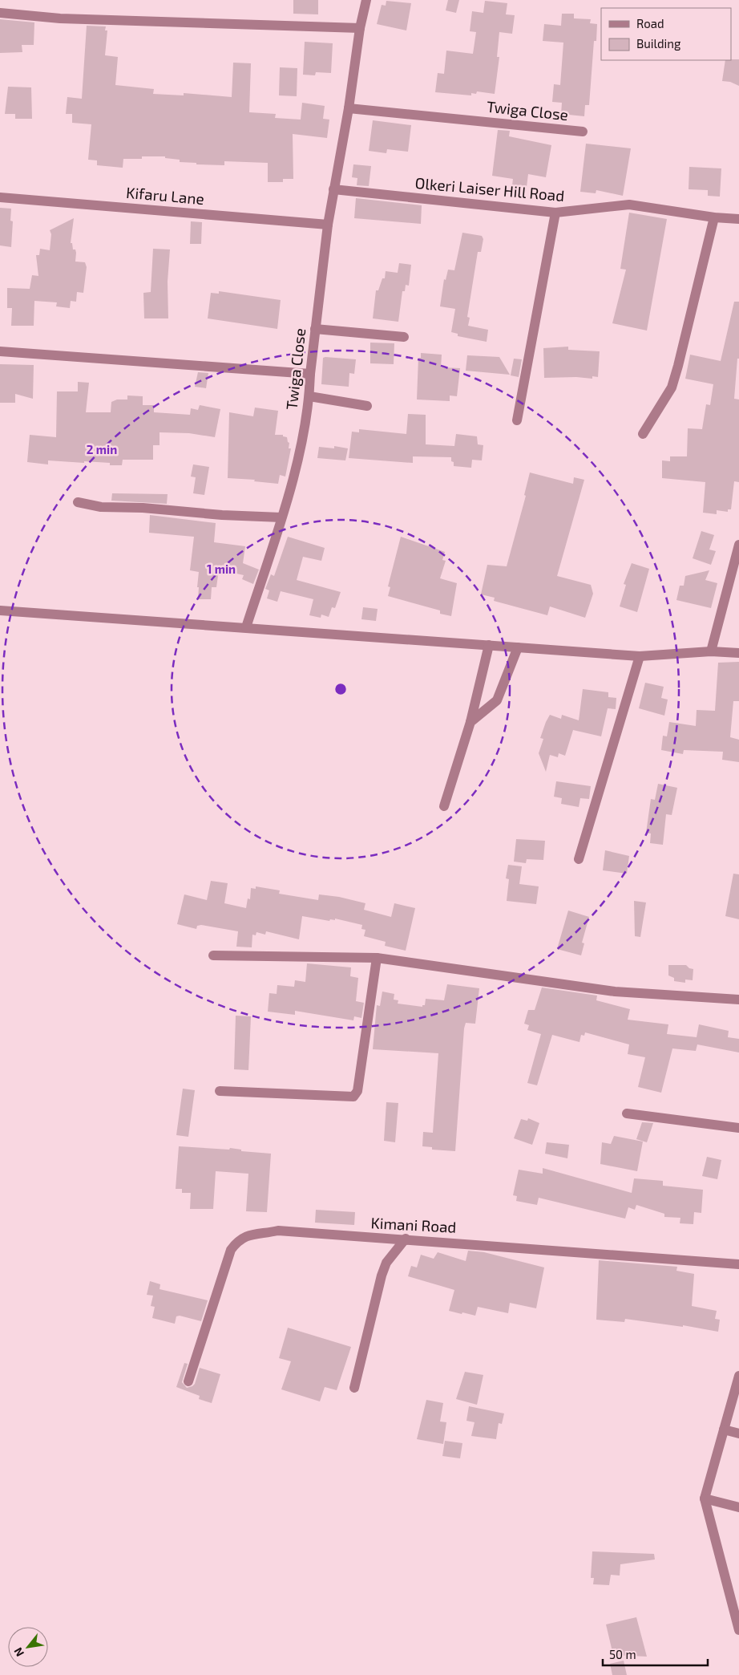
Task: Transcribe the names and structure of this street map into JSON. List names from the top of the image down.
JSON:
{
  "streets": {
    "street": [
      "Twiga Close",
      "Olkeri Laiser Hill Road",
      "Kifaru Lane",
      "Kimani Road"
    ]
  },
  "crossings": [
    ["Twiga Close", "Olkeri Laiser Hill Road"],
    ["Twiga Close", "Kifaru Lane"]
  ],
  "legend": ["Road", "Building"],
  "scale_bar": "50 m",
  "north": "bottom left",
  "rings": ["2 min", "1 min"]
}
